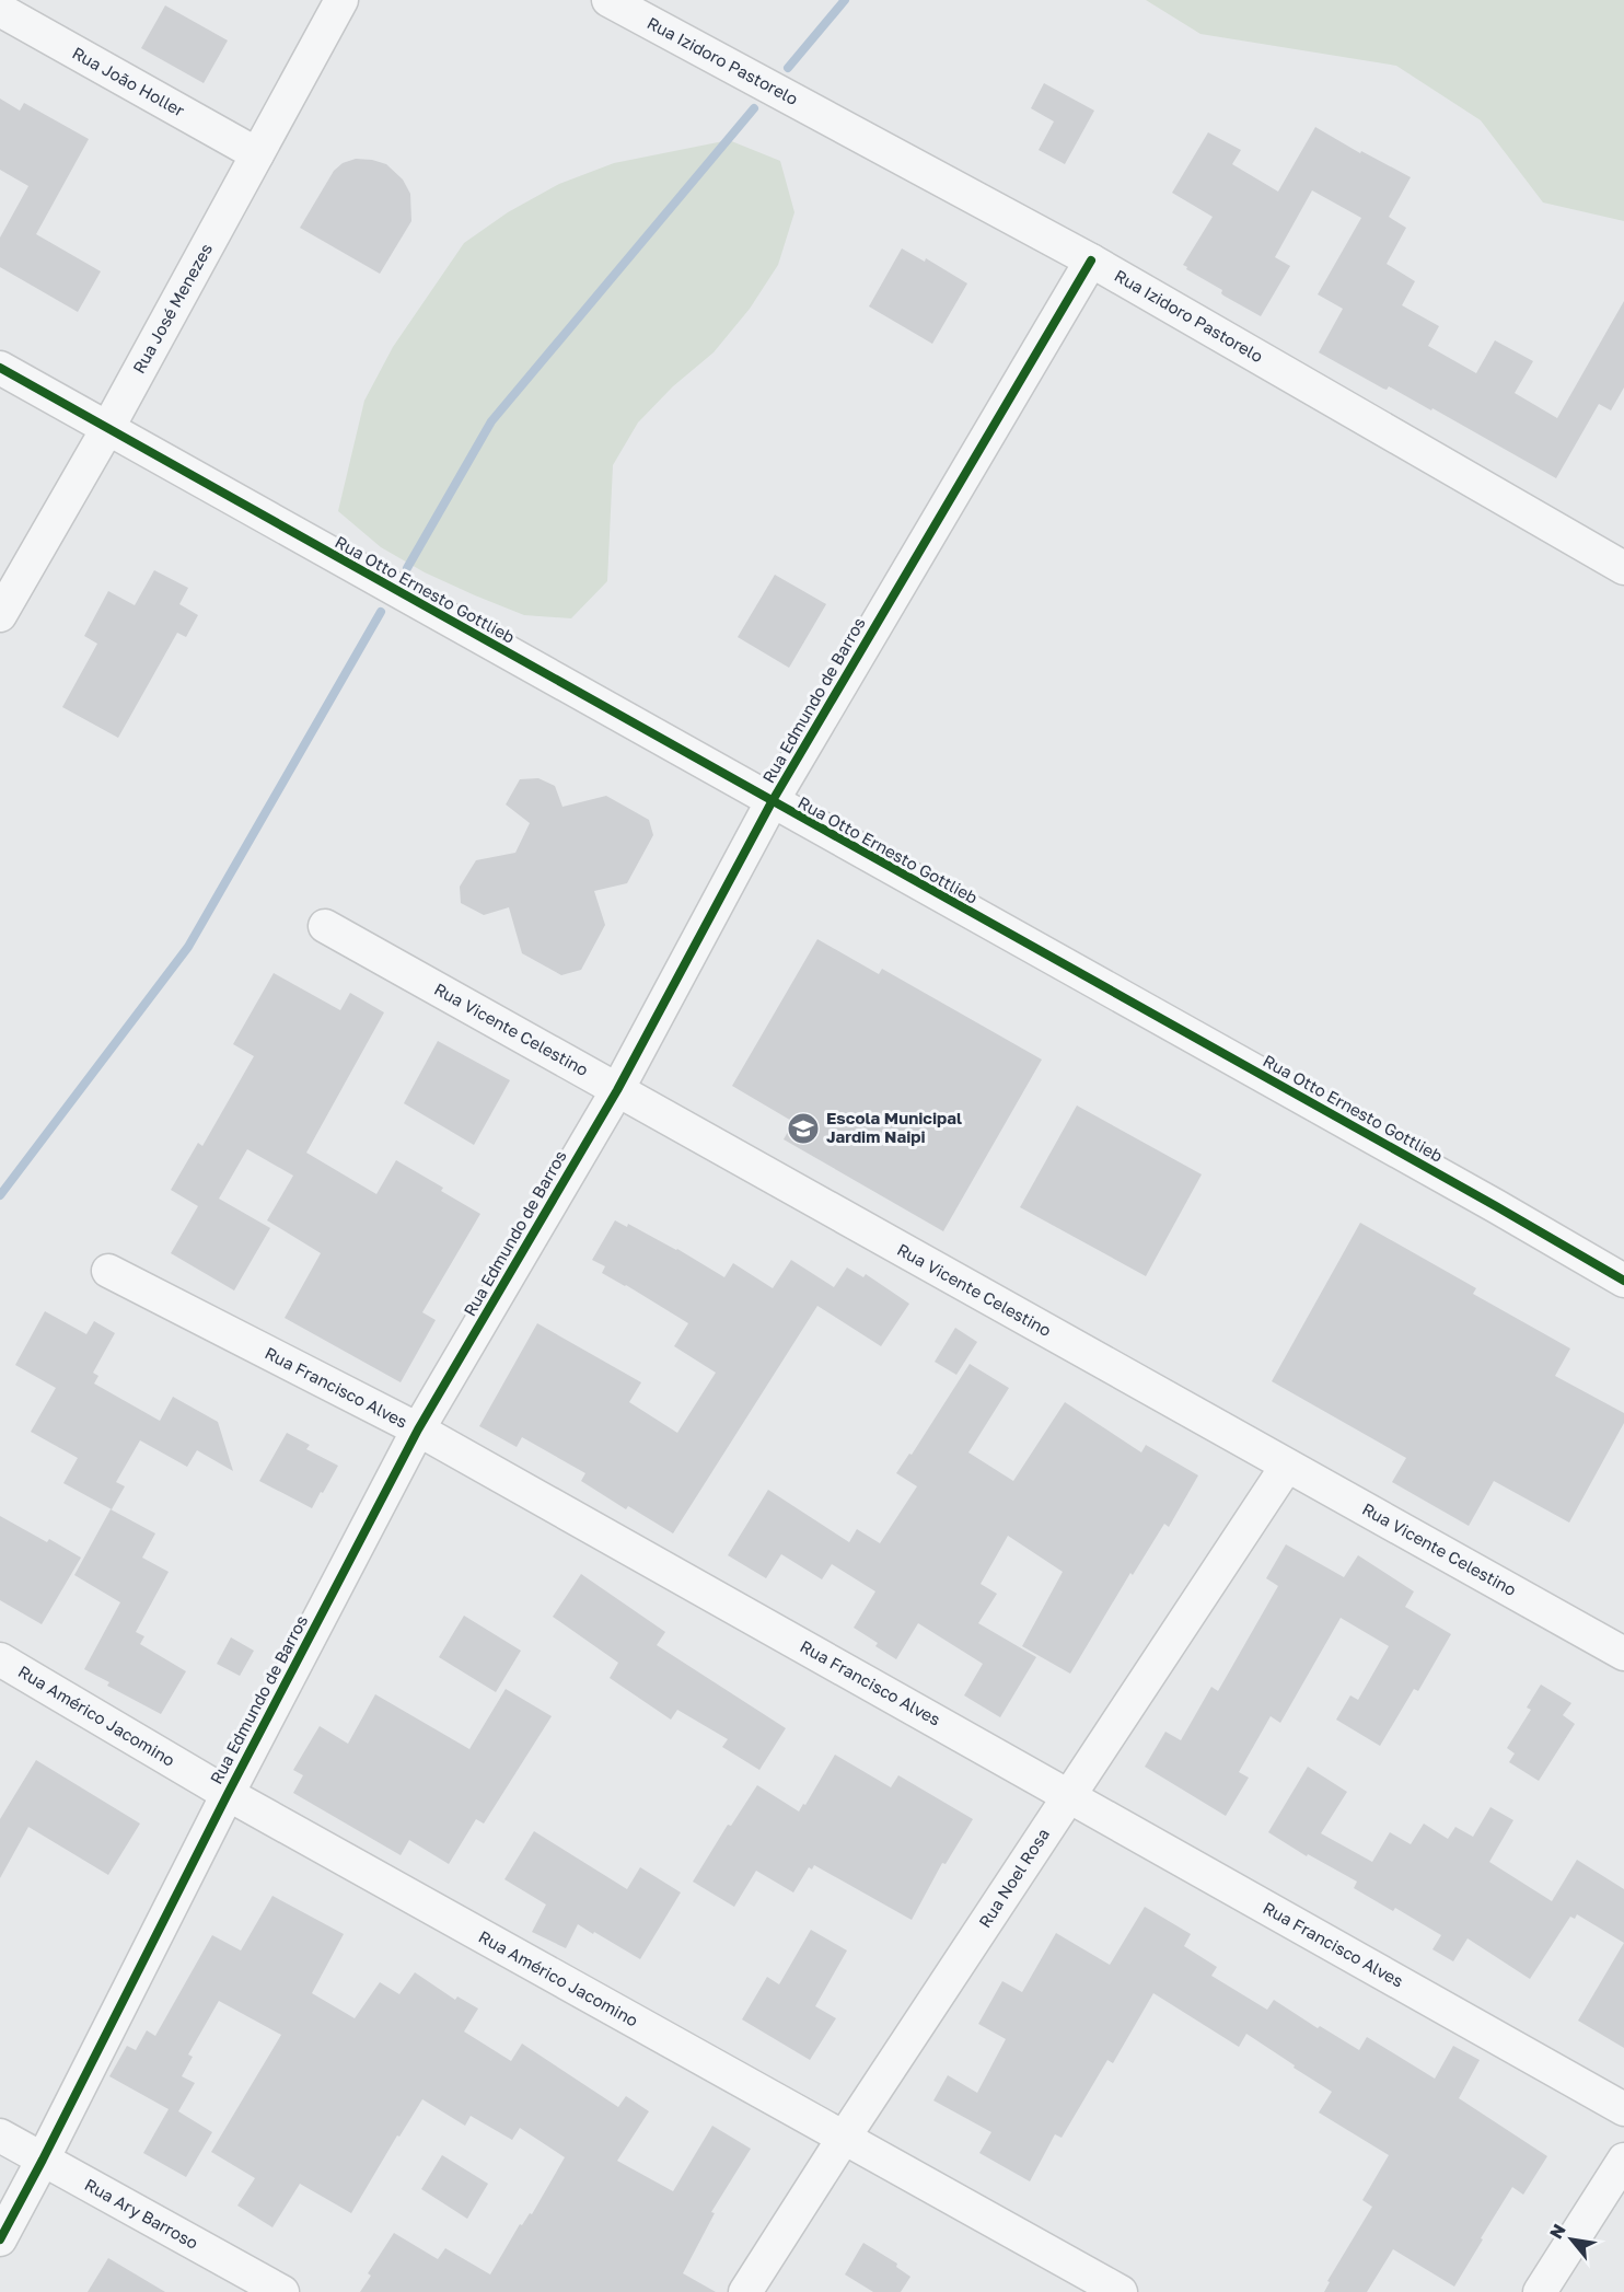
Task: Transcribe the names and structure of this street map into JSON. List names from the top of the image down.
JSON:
{
  "streets": {
    "street": [
      "Rua Izidoro Pastorelo",
      "Rua João Holler",
      "Rua José Menezes",
      "Rua Otto Ernesto Gottlieb",
      "Rua Edmundo de Barros",
      "Rua Vicente Celestino",
      "Rua Francisco Alves",
      "Rua Américo Jacomino",
      "Rua Noel Rosa",
      "Rua Ary Barroso"
    ]
  },
  "crossings": [
    ["Rua Izidoro Pastorelo", "Rua Edmundo de Barros"],
    ["Rua João Holler", "Rua José Menezes"],
    ["Rua José Menezes", "Rua Otto Ernesto Gottlieb"],
    ["Rua Otto Ernesto Gottlieb", "Rua Edmundo de Barros"],
    ["Rua Edmundo de Barros", "Rua Vicente Celestino"],
    ["Rua Edmundo de Barros", "Rua Francisco Alves"],
    ["Rua Edmundo de Barros", "Rua Américo Jacomino"],
    ["Rua Edmundo de Barros", "Rua Ary Barroso"],
    ["Rua Vicente Celestino", "Rua Noel Rosa"],
    ["Rua Francisco Alves", "Rua Noel Rosa"],
    ["Rua Américo Jacomino", "Rua Noel Rosa"]
  ],
  "places": {
    "school or university": ["Escola Municipal Jardim Naipi"]
  },
  "north": "top left"
}
